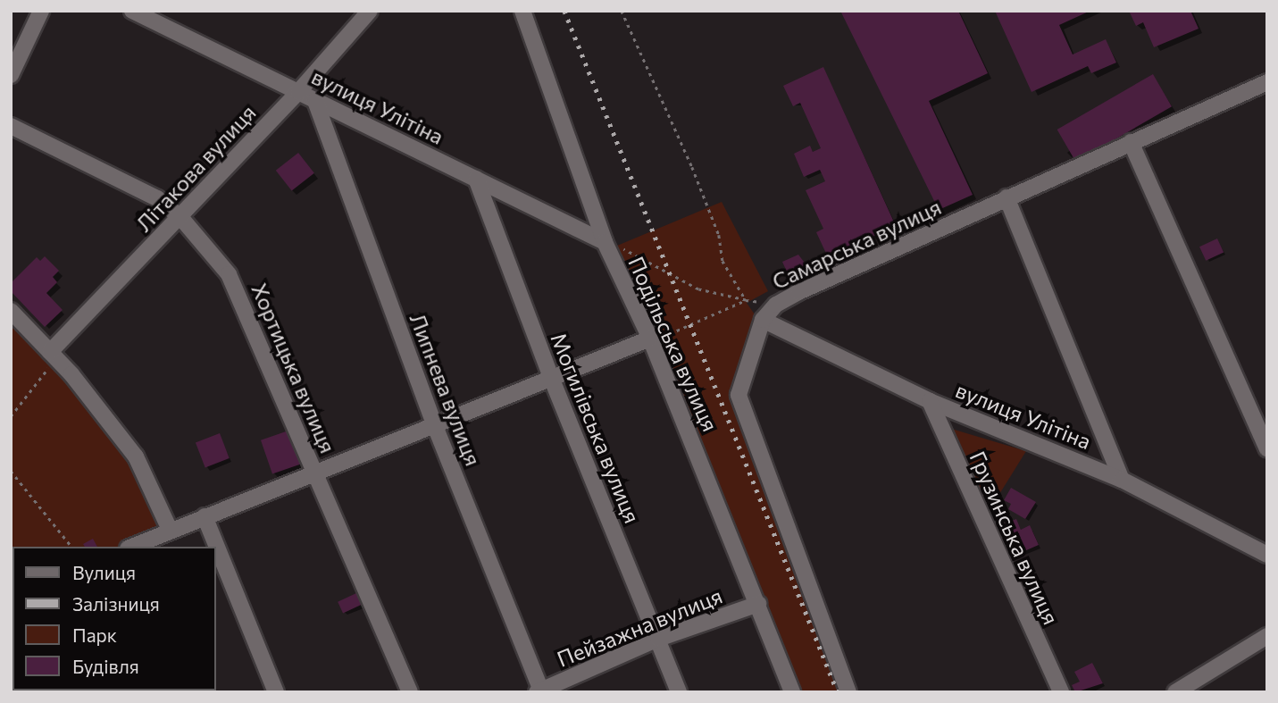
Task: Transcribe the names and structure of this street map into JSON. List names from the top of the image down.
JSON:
{
  "streets": {
    "street": [
      "вулиця Улітіна",
      "Літакова вулиця",
      "Самарська вулиця",
      "Подільська вулиця",
      "Хортицька вулиця",
      "Липнева вулиця",
      "Могилівська вулиця",
      "Грузинська вулиця",
      "Пейзажна вулиця"
    ]
  },
  "crossings": [
    ["вулиця Улітіна", "Літакова вулиця"],
    ["вулиця Улітіна", "Самарська вулиця"],
    ["вулиця Улітіна", "Подільська вулиця"],
    ["вулиця Улітіна", "Липнева вулиця"],
    ["вулиця Улітіна", "Могилівська вулиця"],
    ["вулиця Улітіна", "Грузинська вулиця"],
    ["Літакова вулиця", "Хортицька вулиця"],
    ["Подільська вулиця", "Пейзажна вулиця"],
    ["Липнева вулиця", "Пейзажна вулиця"],
    ["Могилівська вулиця", "Пейзажна вулиця"]
  ],
  "legend": [
    "Вулиця",
    "Залізниця",
    "Парк",
    "Будівля"
  ]
}
